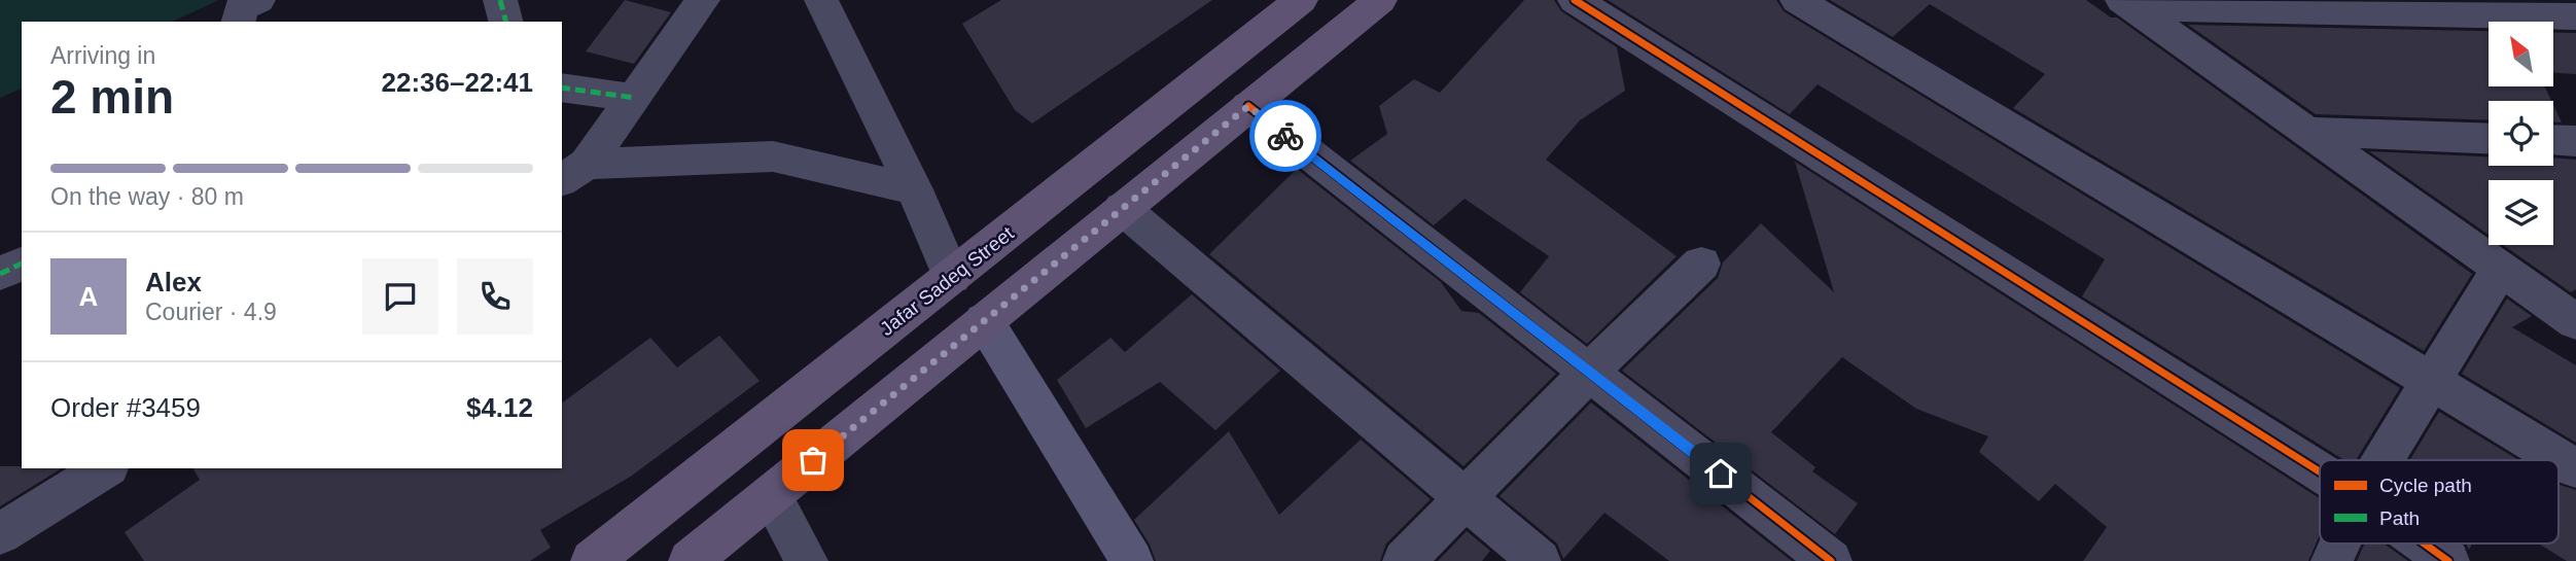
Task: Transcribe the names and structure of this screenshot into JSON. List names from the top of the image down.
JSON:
{
  "streets": {
    "main road": ["Jafar Sadeq Street"]
  },
  "legend": ["Cycle path", "Path"],
  "north": "top left",
  "page": {
    "heading": ["2 min", "Arriving in", "22:36–22:41"],
    "panel": [
      "Alex",
      "Courier · 4.9",
      "Order #3459",
      "$4.12"
    ],
    "bar": "On the way · 80 m",
    "round": "A"
  }
}
